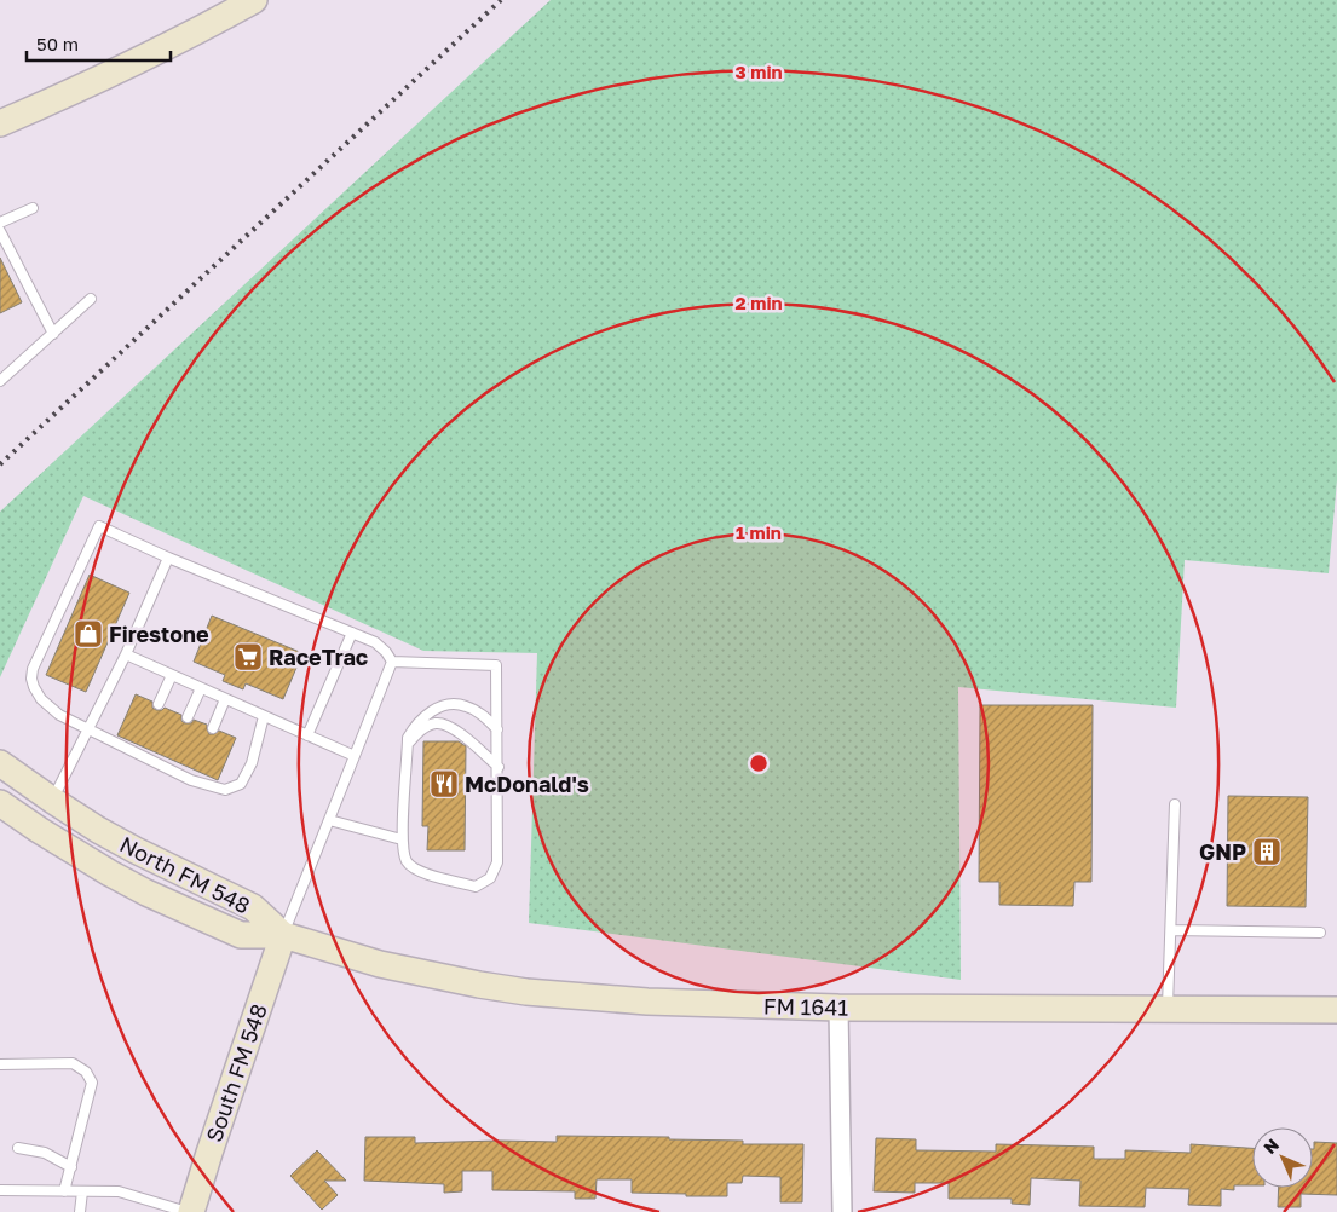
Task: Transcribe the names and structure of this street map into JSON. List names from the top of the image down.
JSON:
{
  "streets": {
    "main road": ["North FM 548", "FM 1641", "South FM 548"]
  },
  "crossings": [
    ["North FM 548", "FM 1641"],
    ["North FM 548", "South FM 548"],
    ["FM 1641", "South FM 548"]
  ],
  "places": {
    "shop": ["Firestone"],
    "supermarket": ["RaceTrac"],
    "restaurant": ["McDonald's"],
    "building": ["GNP"]
  },
  "scale_bar": "50 m",
  "north": "top left",
  "rings": ["3 min", "2 min", "1 min"]
}
